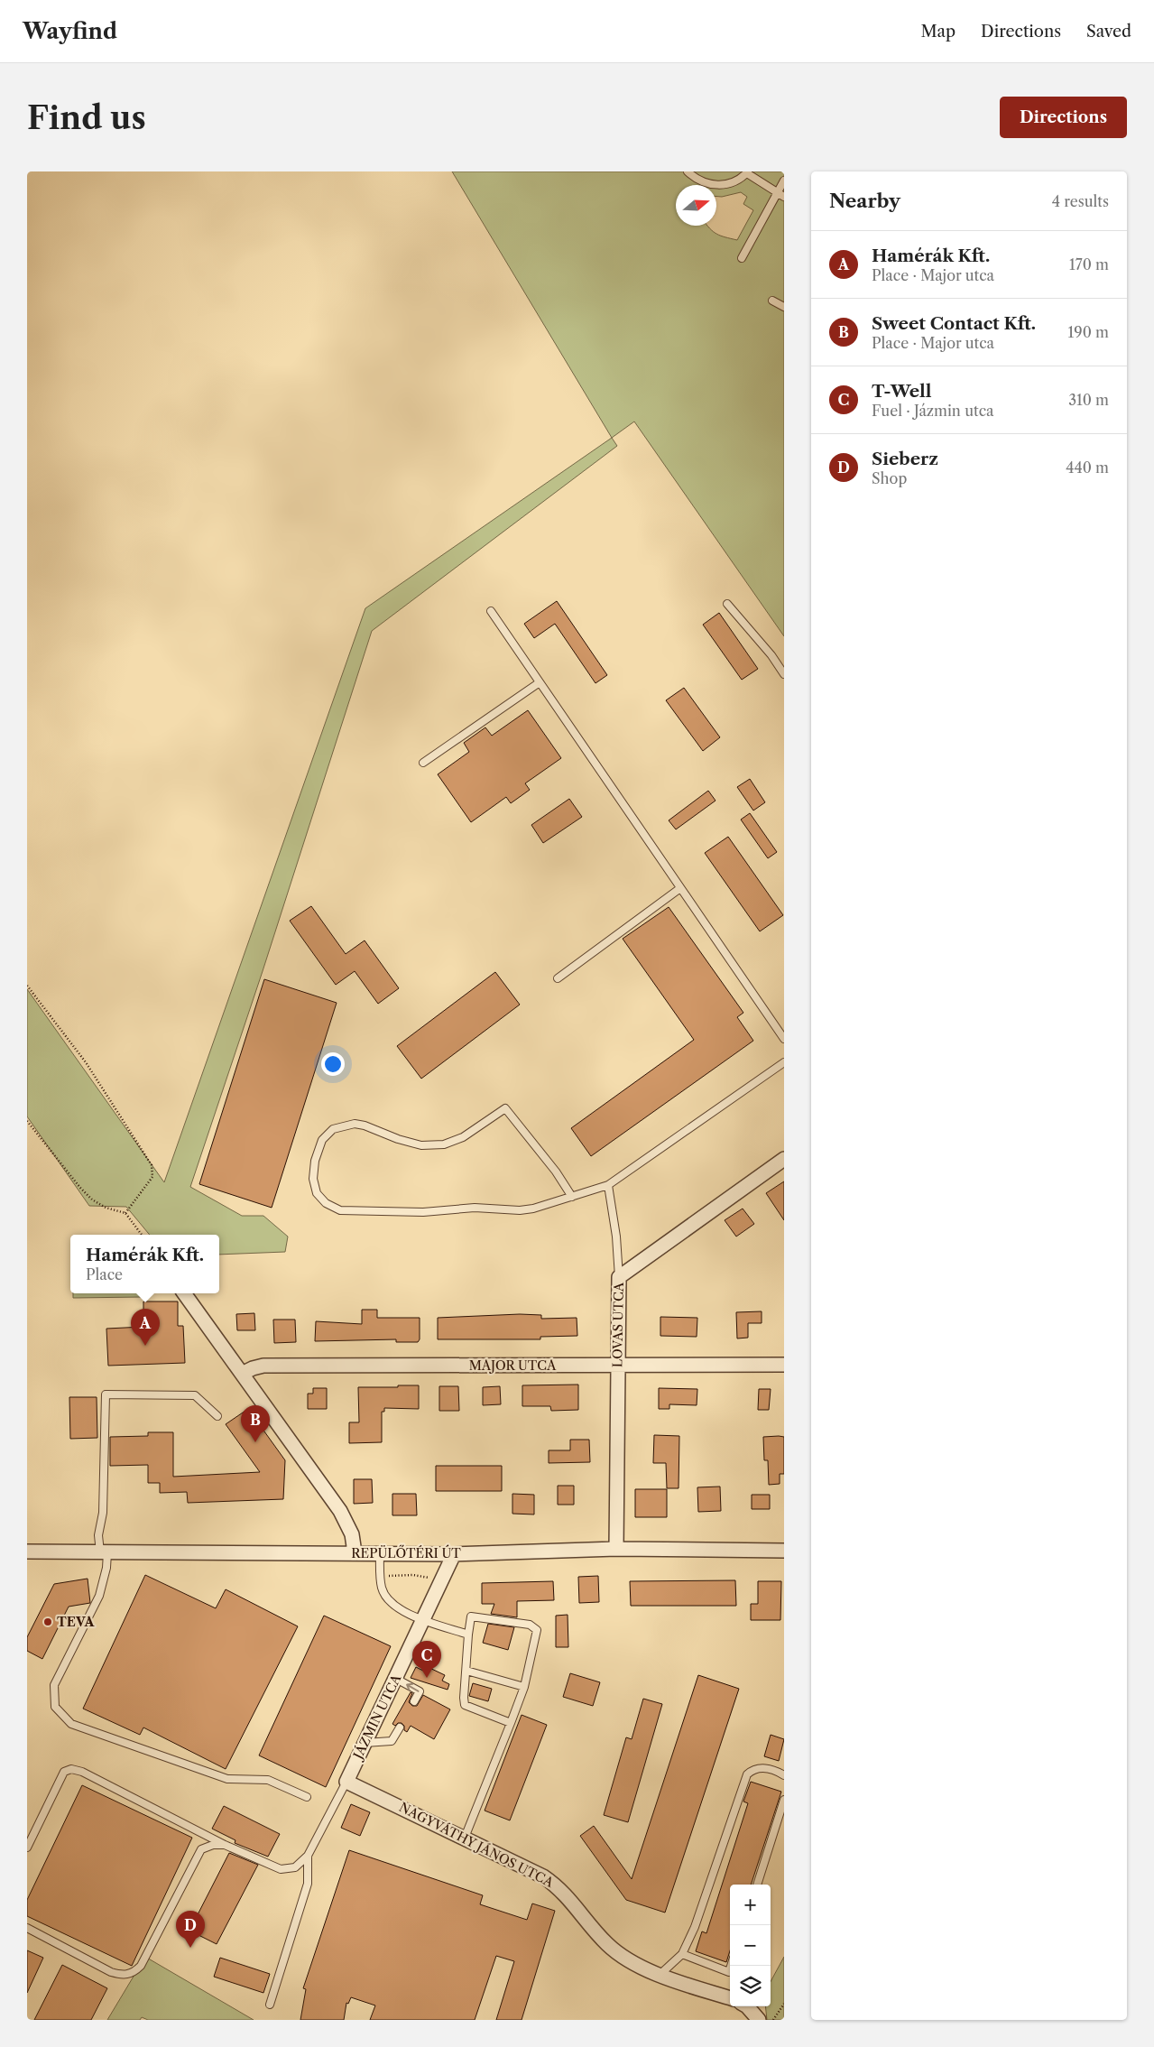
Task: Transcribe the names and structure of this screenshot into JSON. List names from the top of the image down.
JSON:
{
  "streets": {
    "street": [
      "LOVAS UTCA",
      "MAJOR UTCA",
      "REPÜLŐTÉRI ÚT",
      "JÁZMIN UTCA",
      "NAGYVÁTHY JÁNOS UTCA"
    ]
  },
  "crossings": [
    ["LOVAS UTCA", "MAJOR UTCA"],
    ["LOVAS UTCA", "REPÜLŐTÉRI ÚT"],
    ["REPÜLŐTÉRI ÚT", "JÁZMIN UTCA"],
    ["JÁZMIN UTCA", "NAGYVÁTHY JÁNOS UTCA"]
  ],
  "places": ["TEVA"],
  "north": "right",
  "page": {
    "header": "Wayfind",
    "nav": ["Map", "Directions", "Saved"],
    "buttons": "Directions",
    "title": "Find us",
    "heading": ["Nearby", "4 results"],
    "list": [
      {
        "mark": "A",
        "name": "Hamérák Kft.",
        "note": "Place · Major utca",
        "value": "170 m"
      },
      {
        "mark": "B",
        "name": "Sweet Contact Kft.",
        "note": "Place · Major utca",
        "value": "190 m"
      },
      {
        "mark": "C",
        "name": "T-Well",
        "note": "Fuel · Jázmin utca",
        "value": "310 m"
      },
      {
        "mark": "D",
        "name": "Sieberz",
        "note": "Shop",
        "value": "440 m"
      }
    ],
    "popup": ["Hamérák Kft.", "Place"],
    "pins": [
      "A",
      "B",
      "C",
      "D"
    ],
    "map_buttons": ["+", "−"]
  }
}
